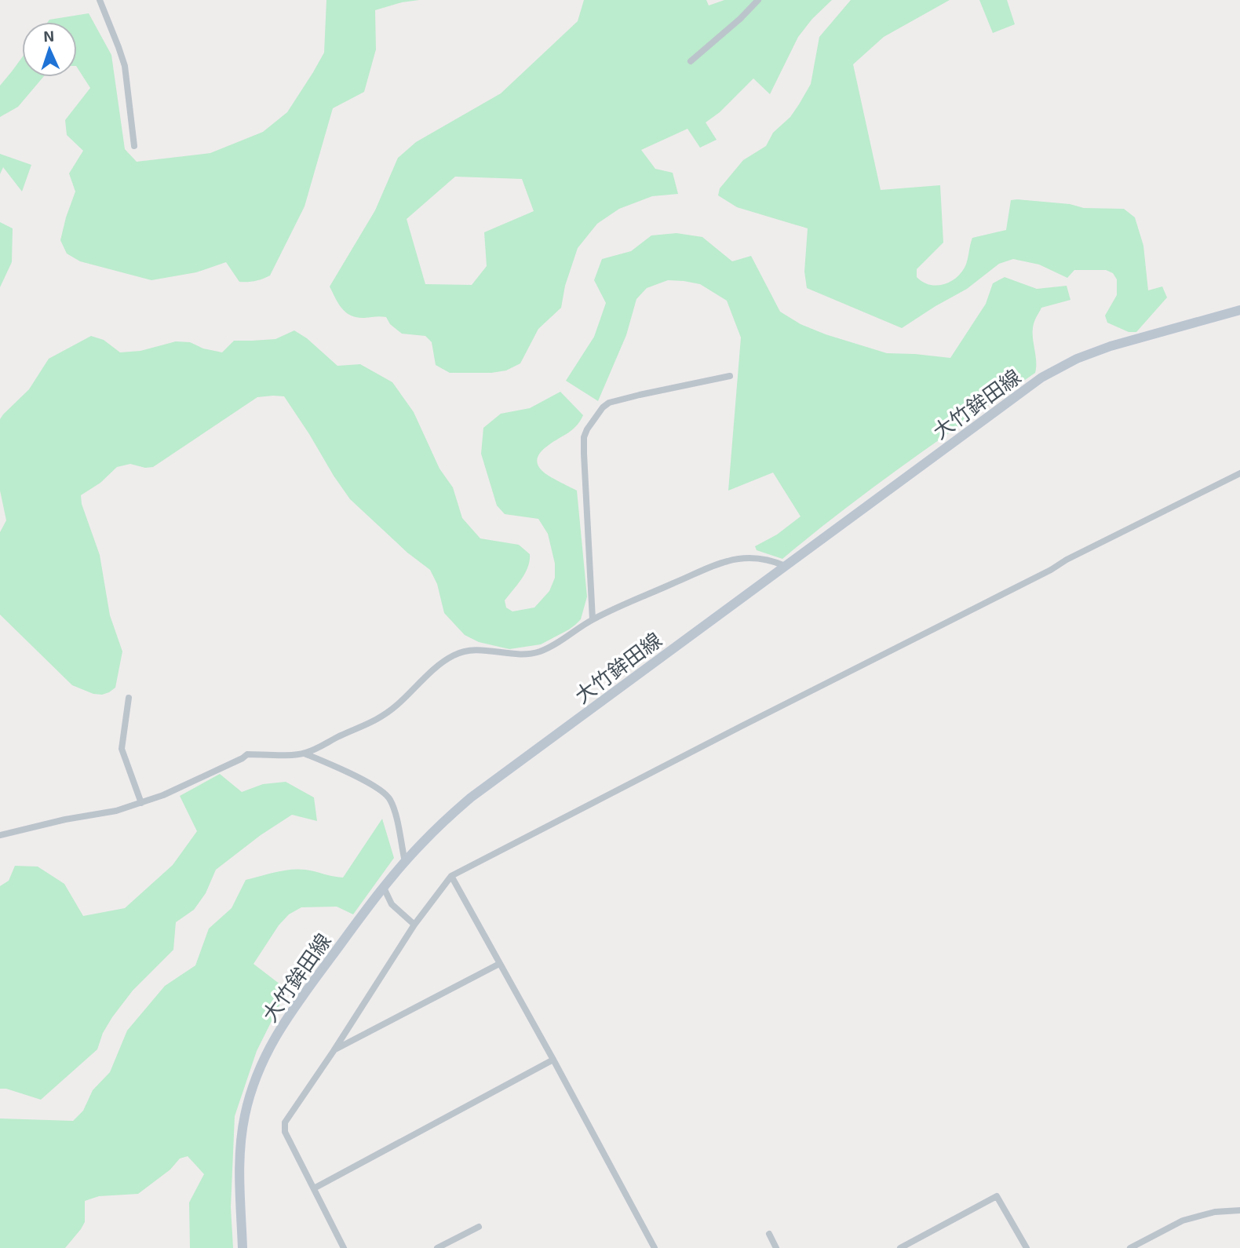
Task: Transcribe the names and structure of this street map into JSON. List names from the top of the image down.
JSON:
{
  "streets": {
    "main road": ["大竹鉾田線"]
  },
  "north": "top"
}
